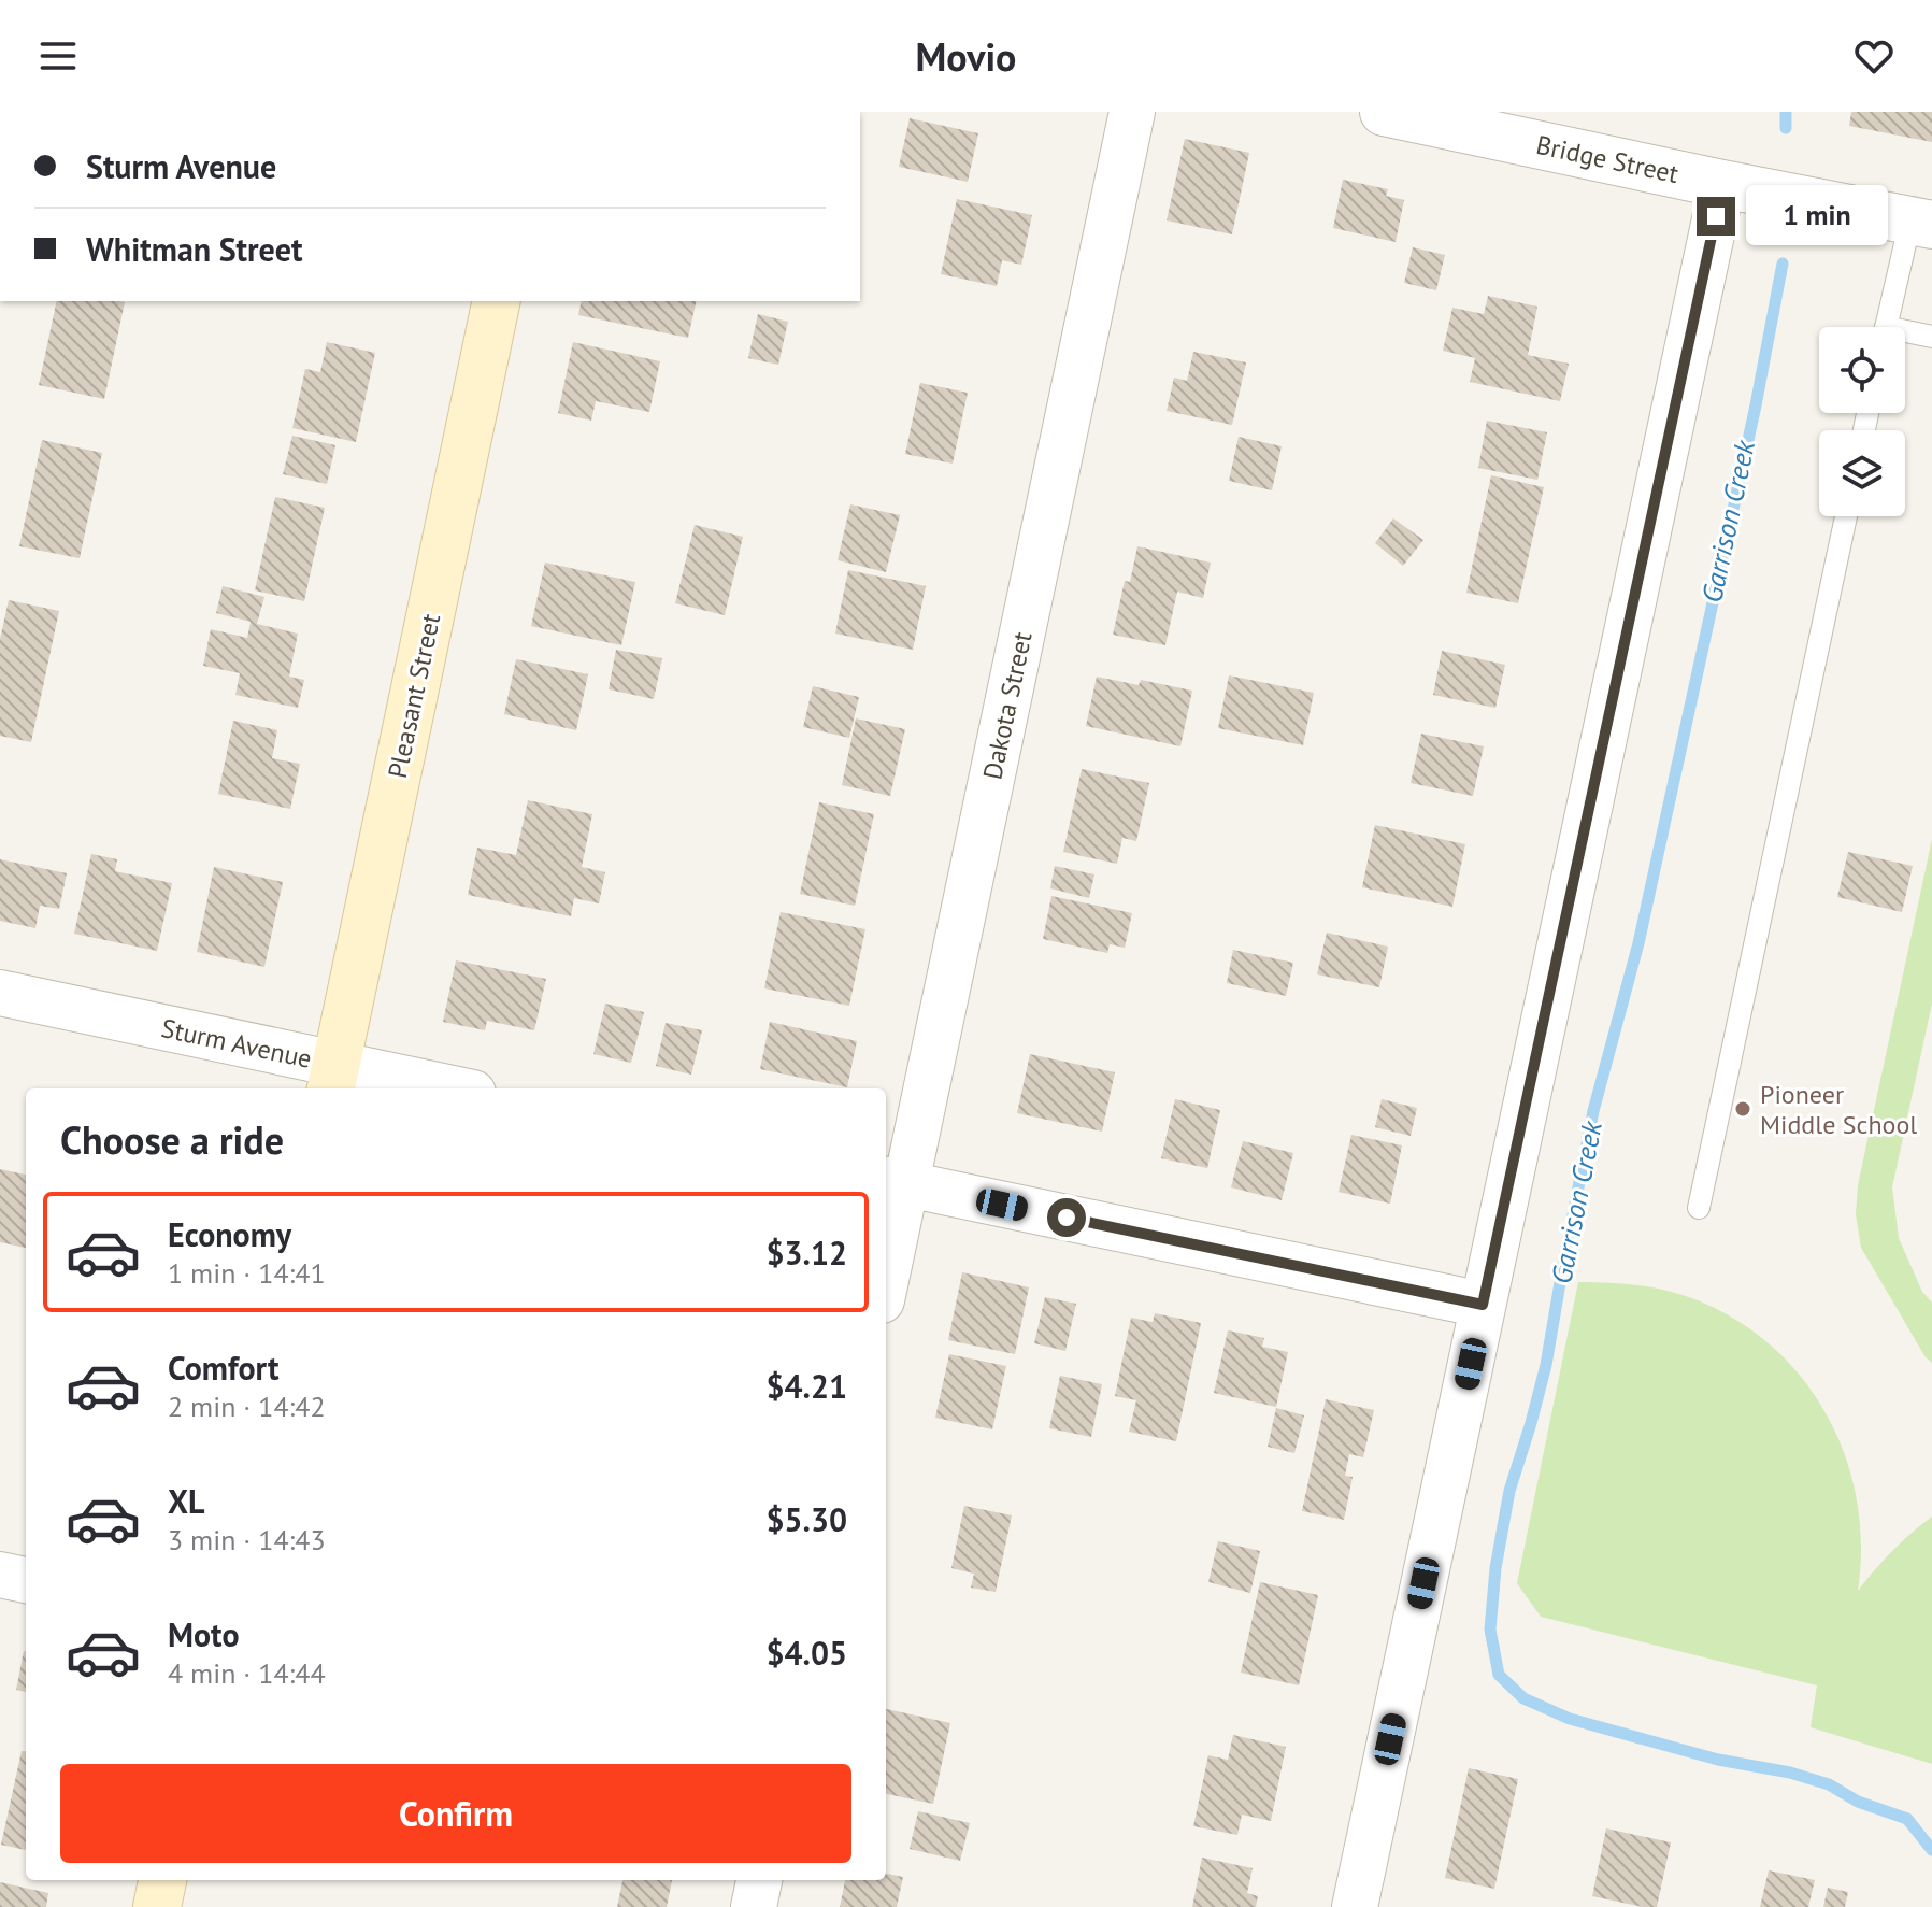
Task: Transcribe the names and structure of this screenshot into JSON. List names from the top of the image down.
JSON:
{
  "streets": {
    "main road": ["Pleasant Street"],
    "street": ["Bridge Street", "Dakota Street", "Sturm Avenue"]
  },
  "crossings": [
    ["Pleasant Street", "Sturm Avenue"]
  ],
  "water": ["Garrison Creek"],
  "places": ["Pioneer Middle School"],
  "page": {
    "header": "Movio",
    "banner": ["Sturm Avenue", "Whitman Street"],
    "bubble": "1 min",
    "heading": "Choose a ride",
    "list": [
      {
        "name": "Economy",
        "note": "1 min · 14:41",
        "value": "$3.12"
      },
      {
        "name": "Comfort",
        "note": "2 min · 14:42",
        "value": "$4.21"
      },
      {
        "name": "XL",
        "note": "3 min · 14:43",
        "value": "$5.30"
      },
      {
        "name": "Moto",
        "note": "4 min · 14:44",
        "value": "$4.05"
      }
    ],
    "buttons": "Confirm"
  }
}
